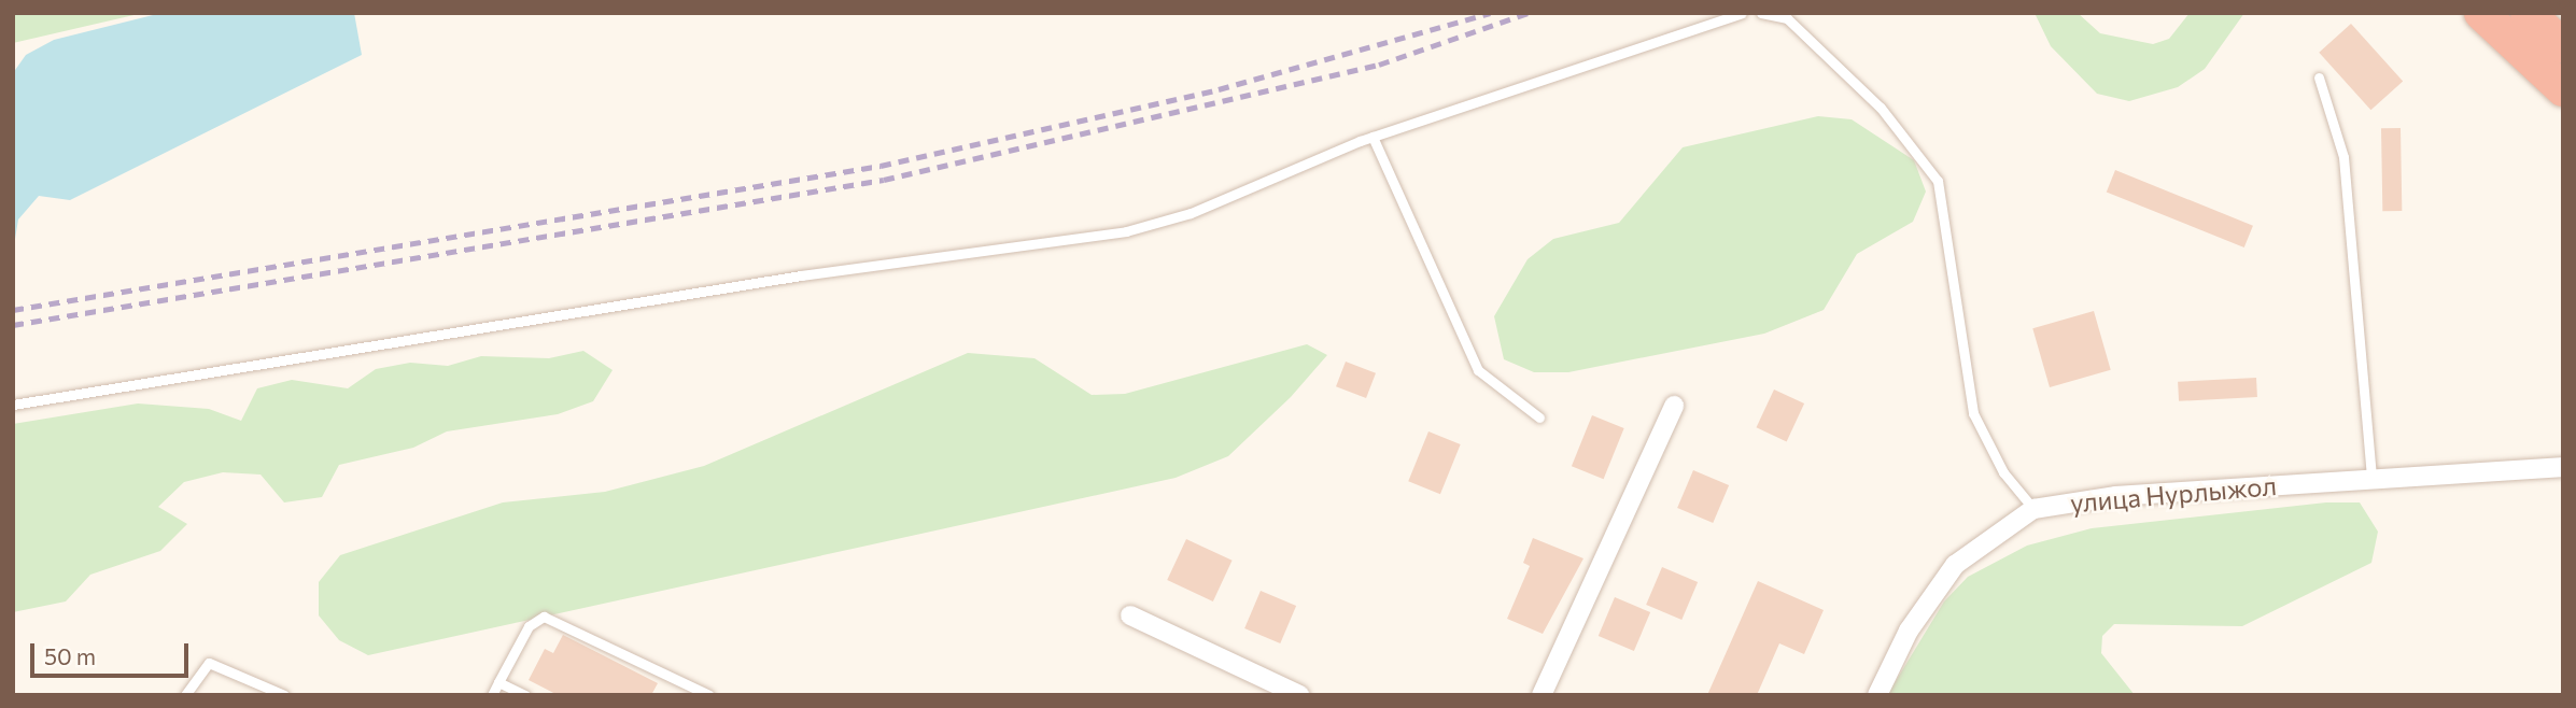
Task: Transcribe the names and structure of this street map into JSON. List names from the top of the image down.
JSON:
{
  "streets": {
    "street": ["улица Нурлыжол"]
  },
  "scale_bar": "50 m"
}
